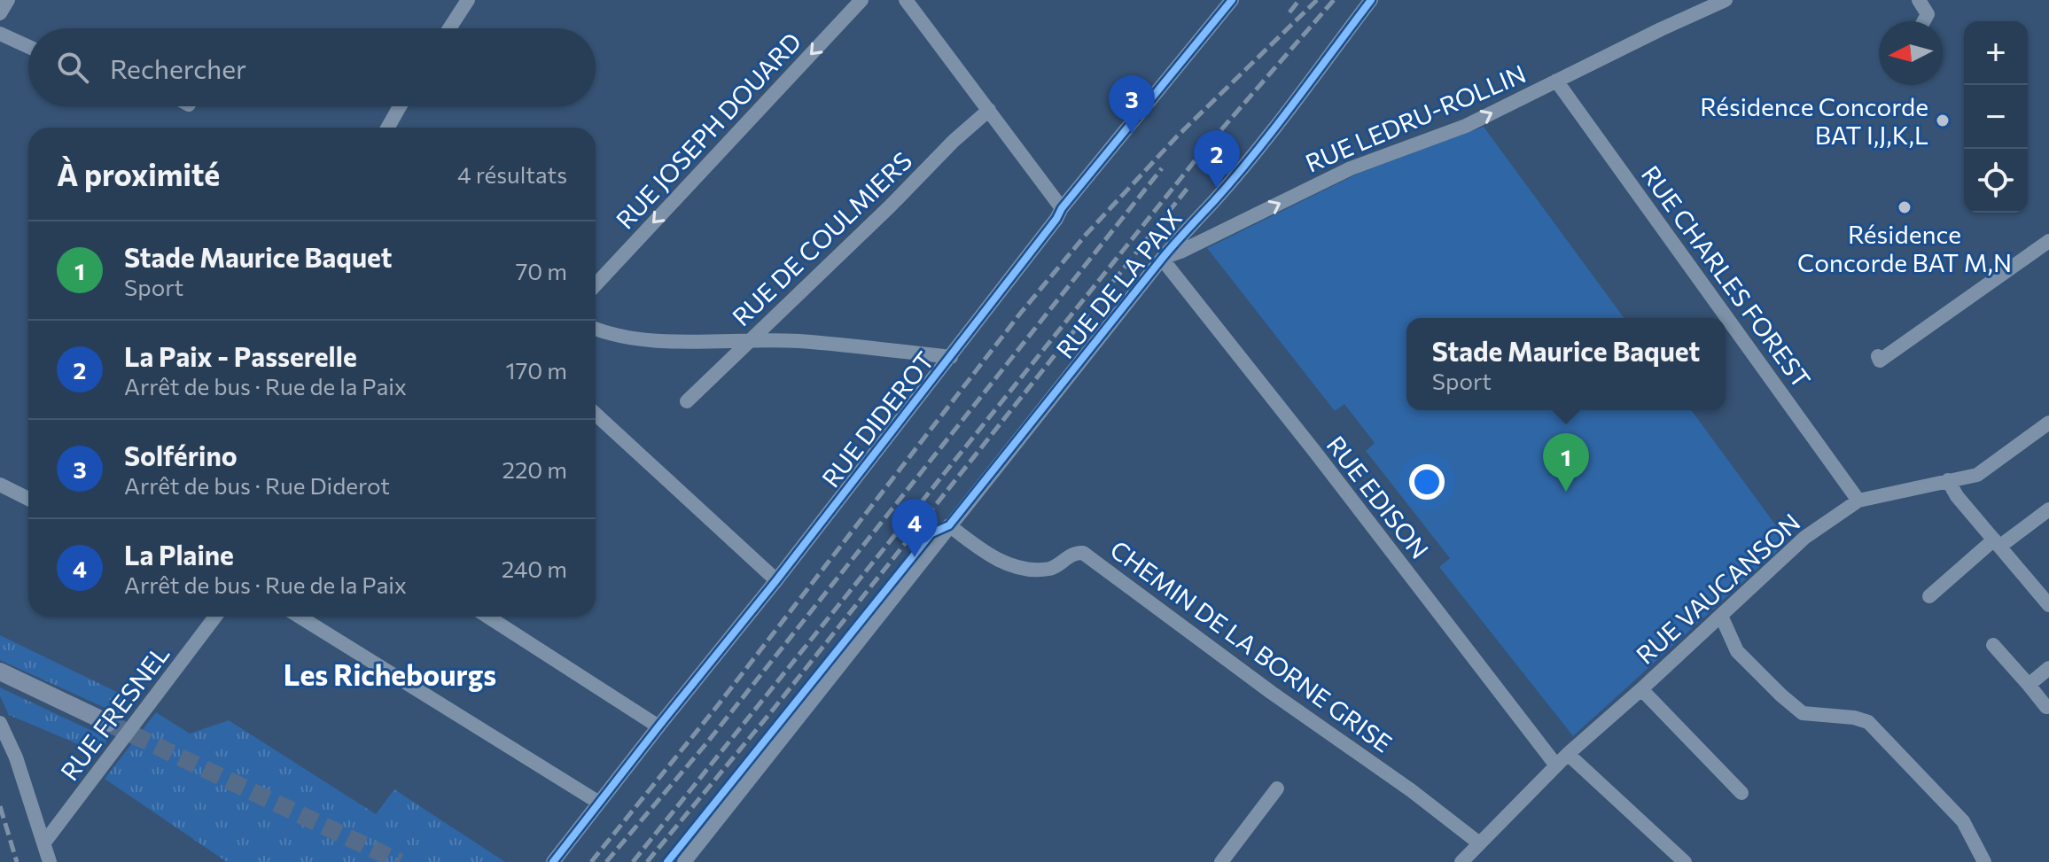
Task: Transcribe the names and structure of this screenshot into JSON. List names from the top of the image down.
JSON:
{
  "streets": {
    "street": [
      "RUE LEDRU-ROLLIN",
      "RUE JOSEPH DOUARD",
      "RUE DE COULMIERS",
      "RUE CHARLES FOREST",
      "RUE DE LA PAIX",
      "RUE DIDEROT",
      "RUE EDISON",
      "RUE VAUCANSON",
      "CHEMIN DE LA BORNE GRISE",
      "RUE FRESNEL"
    ]
  },
  "crossings": [
    ["RUE LEDRU-ROLLIN", "RUE CHARLES FOREST"],
    ["RUE LEDRU-ROLLIN", "RUE DE LA PAIX"],
    ["RUE LEDRU-ROLLIN", "RUE EDISON"],
    ["RUE CHARLES FOREST", "RUE VAUCANSON"],
    ["RUE DE LA PAIX", "RUE EDISON"],
    ["RUE DE LA PAIX", "CHEMIN DE LA BORNE GRISE"],
    ["RUE EDISON", "RUE VAUCANSON"],
    ["RUE VAUCANSON", "CHEMIN DE LA BORNE GRISE"]
  ],
  "one_way": ["RUE LEDRU-ROLLIN", "RUE JOSEPH DOUARD"],
  "districts": ["Les Richebourgs"],
  "places": ["Résidence Concorde BAT I,J,K,L", "Résidence Concorde BAT M,N"],
  "north": "left",
  "page": {
    "map_buttons": ["+", "−"],
    "search": "Rechercher",
    "pins": [
      "3",
      "2",
      "1",
      "4"
    ],
    "heading": ["À proximité", "4 résultats"],
    "list": [
      {
        "mark": "1",
        "name": "Stade Maurice Baquet",
        "note": "Sport",
        "value": "70 m"
      },
      {
        "mark": "2",
        "name": "La Paix - Passerelle",
        "note": "Arrêt de bus · Rue de la Paix",
        "value": "170 m"
      },
      {
        "mark": "3",
        "name": "Solférino",
        "note": "Arrêt de bus · Rue Diderot",
        "value": "220 m"
      },
      {
        "mark": "4",
        "name": "La Plaine",
        "note": "Arrêt de bus · Rue de la Paix",
        "value": "240 m"
      }
    ],
    "popup": ["Stade Maurice Baquet", "Sport"]
  }
}
